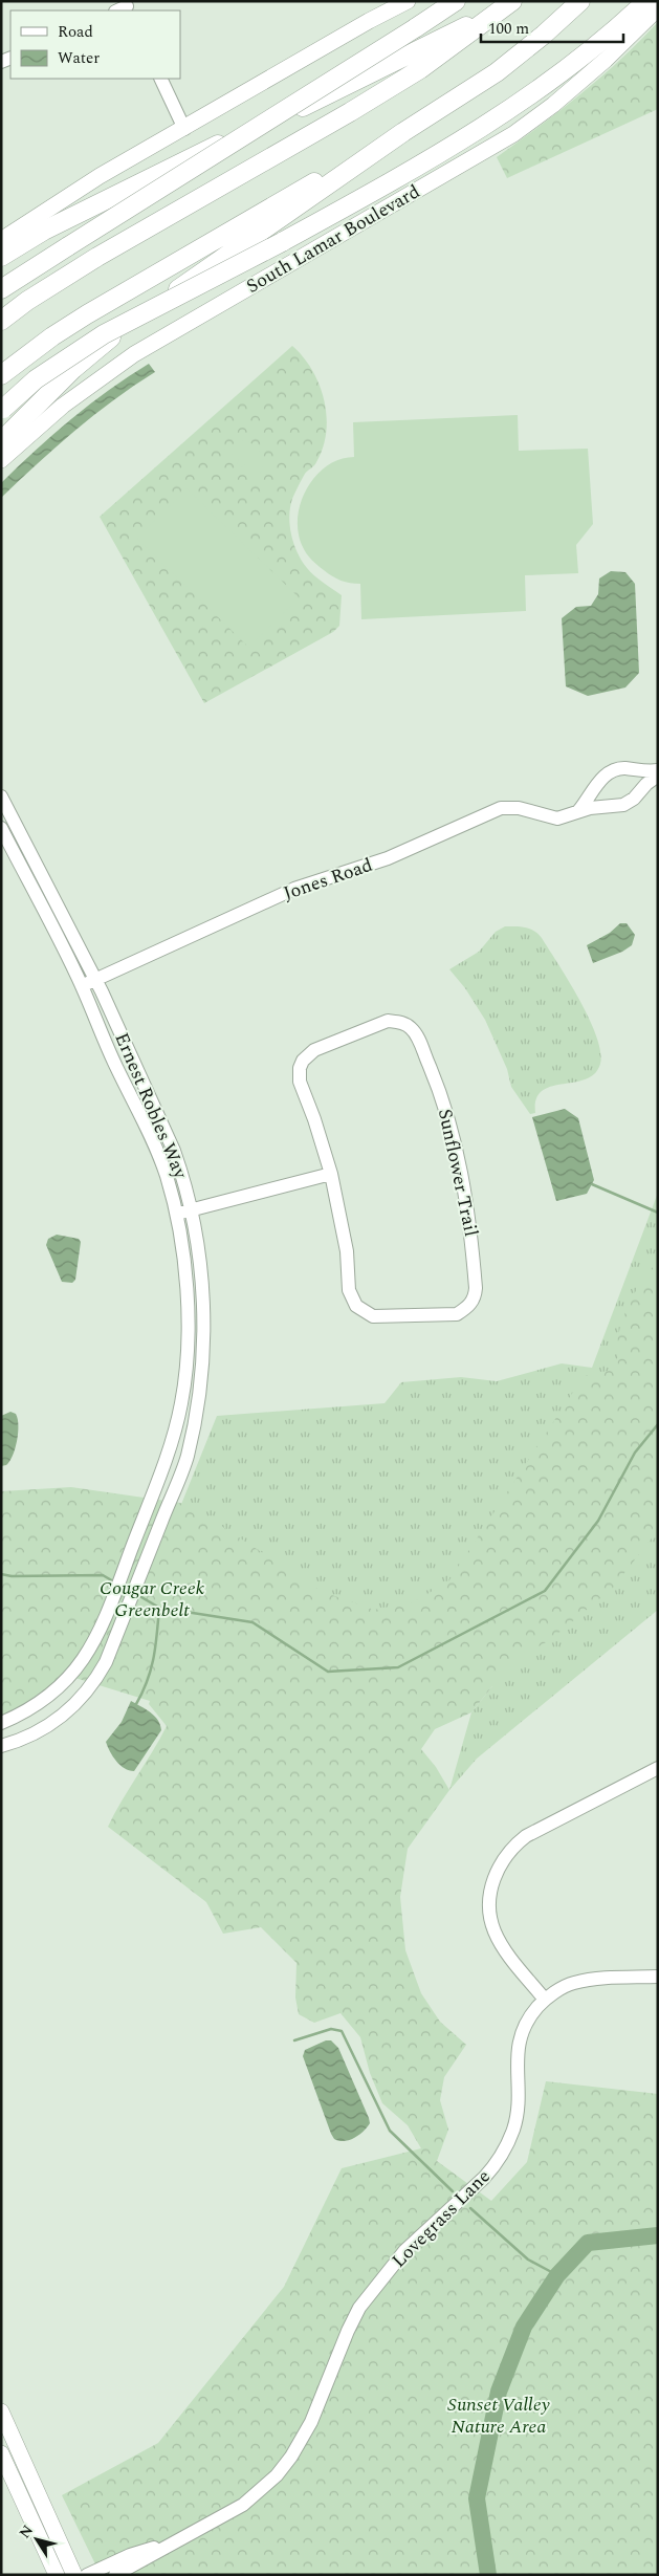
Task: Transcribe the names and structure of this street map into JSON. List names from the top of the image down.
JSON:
{
  "streets": {
    "main road": ["South Lamar Boulevard"],
    "street": [
      "Jones Road",
      "Ernest Robles Way",
      "Sunflower Trail",
      "Lovegrass Lane"
    ]
  },
  "crossings": [
    ["Jones Road", "Ernest Robles Way"]
  ],
  "parks": ["Cougar Creek Greenbelt", "Sunset Valley Nature Area"],
  "legend": ["Road", "Water"],
  "scale_bar": "100 m",
  "north": "top left"
}
